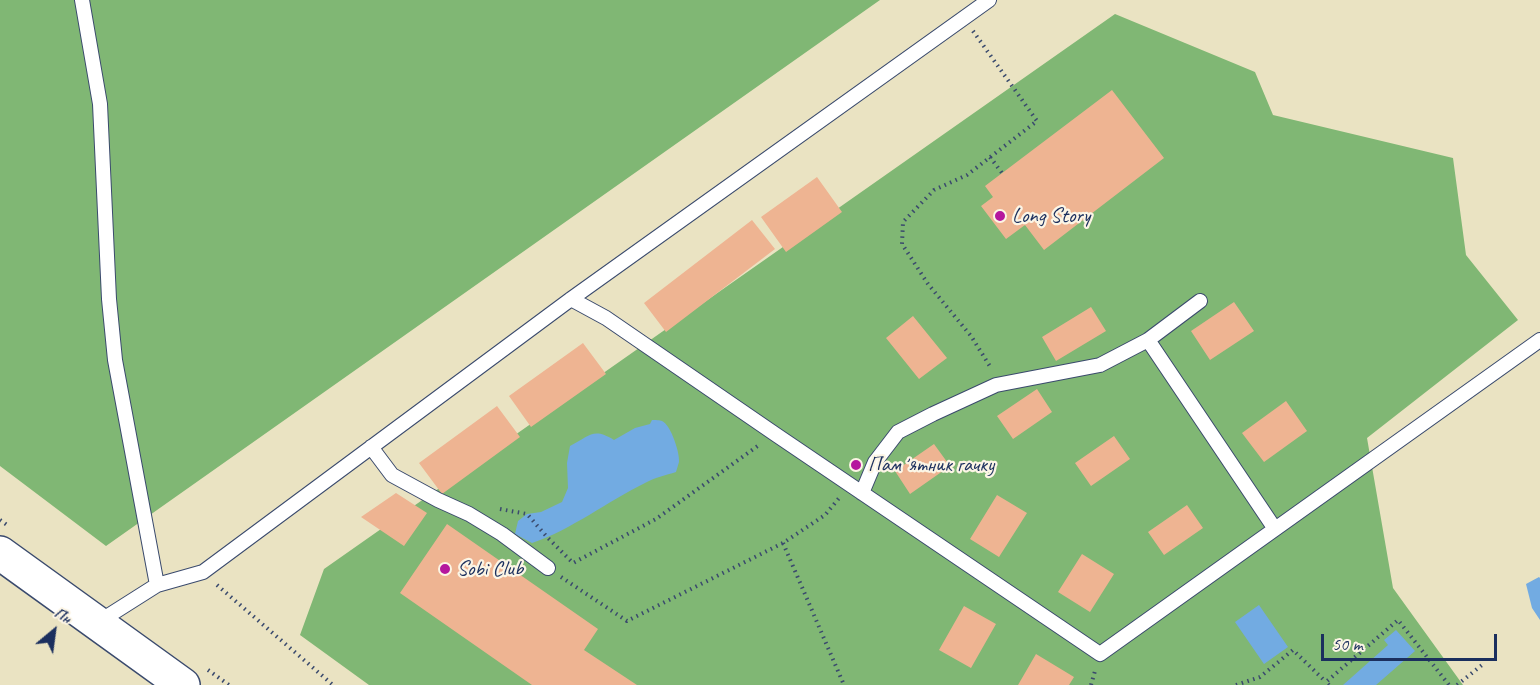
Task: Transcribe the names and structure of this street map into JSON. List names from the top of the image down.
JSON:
{
  "places": ["Long Story", "Памʼятник гачку", "Sobi Club"],
  "scale_bar": "50 m",
  "north": "top right"
}
